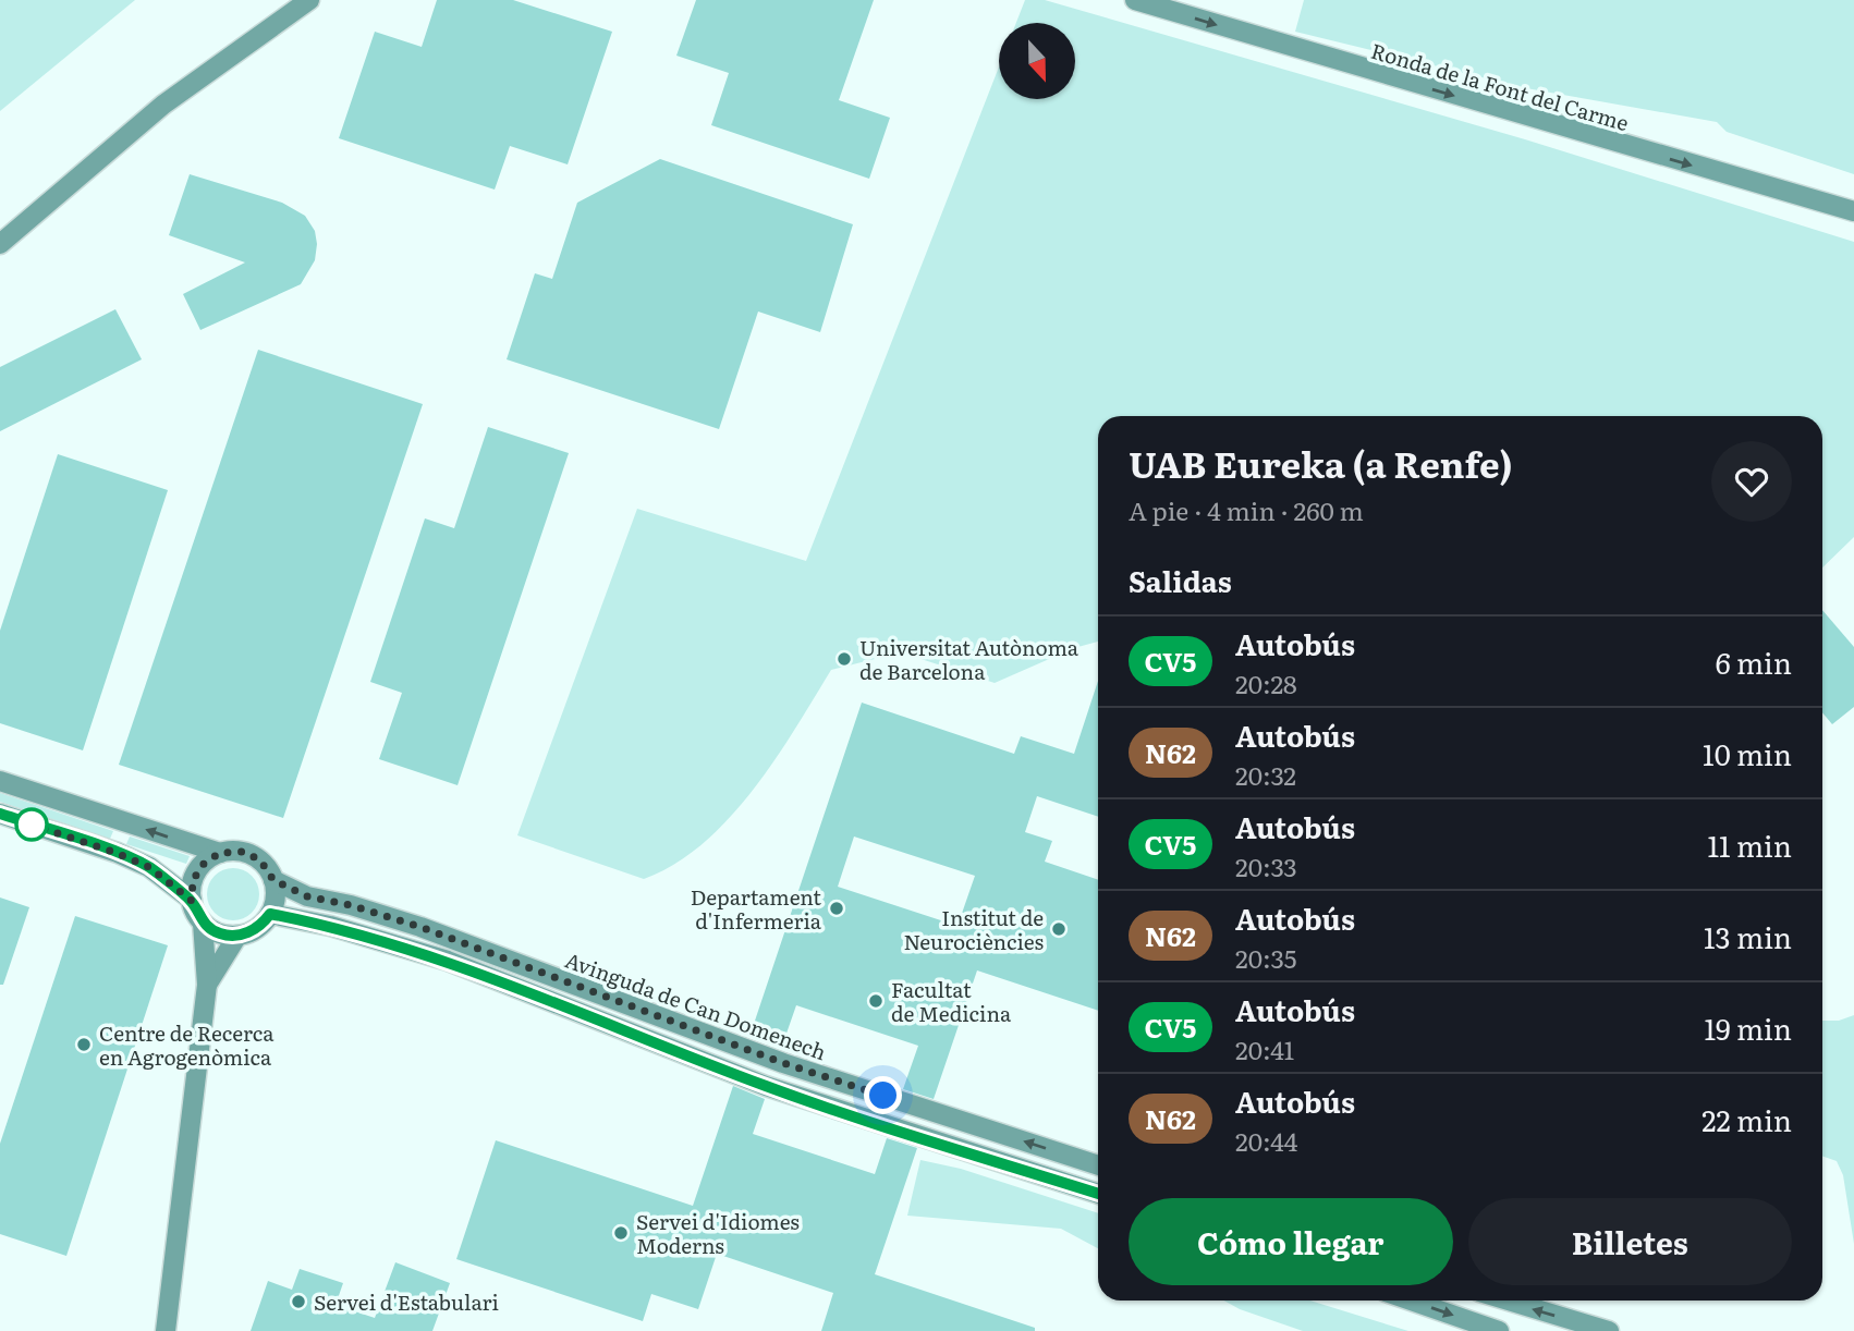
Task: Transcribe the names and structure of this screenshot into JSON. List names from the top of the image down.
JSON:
{
  "streets": {
    "street": ["Ronda de la Font del Carme", "Avinguda de Can Domenech"]
  },
  "one_way": ["Ronda de la Font del Carme"],
  "places": [
    "Universitat Autònoma de Barcelona",
    "Departament d'Infermeria",
    "Institut de Neurociències",
    "Facultat de Medicina",
    "Centre de Recerca en Agrogenòmica",
    "Servei d'Idiomes Moderns",
    "Servei d'Estabulari"
  ],
  "lines": ["bus line CV5"],
  "north": "bottom",
  "page": {
    "heading": [
      ["UAB Eureka (a Renfe)", "A pie · 4 min · 260 m"],
      "Salidas"
    ],
    "list": [
      {
        "mark": "CV5",
        "name": "Autobús",
        "note": "20:28",
        "value": "6 min"
      },
      {
        "mark": "N62",
        "name": "Autobús",
        "note": "20:32",
        "value": "10 min"
      },
      {
        "mark": "CV5",
        "name": "Autobús",
        "note": "20:33",
        "value": "11 min"
      },
      {
        "mark": "N62",
        "name": "Autobús",
        "note": "20:35",
        "value": "13 min"
      },
      {
        "mark": "CV5",
        "name": "Autobús",
        "note": "20:41",
        "value": "19 min"
      },
      {
        "mark": "N62",
        "name": "Autobús",
        "note": "20:44",
        "value": "22 min"
      }
    ],
    "buttons": ["Cómo llegar", "Billetes"]
  }
}
